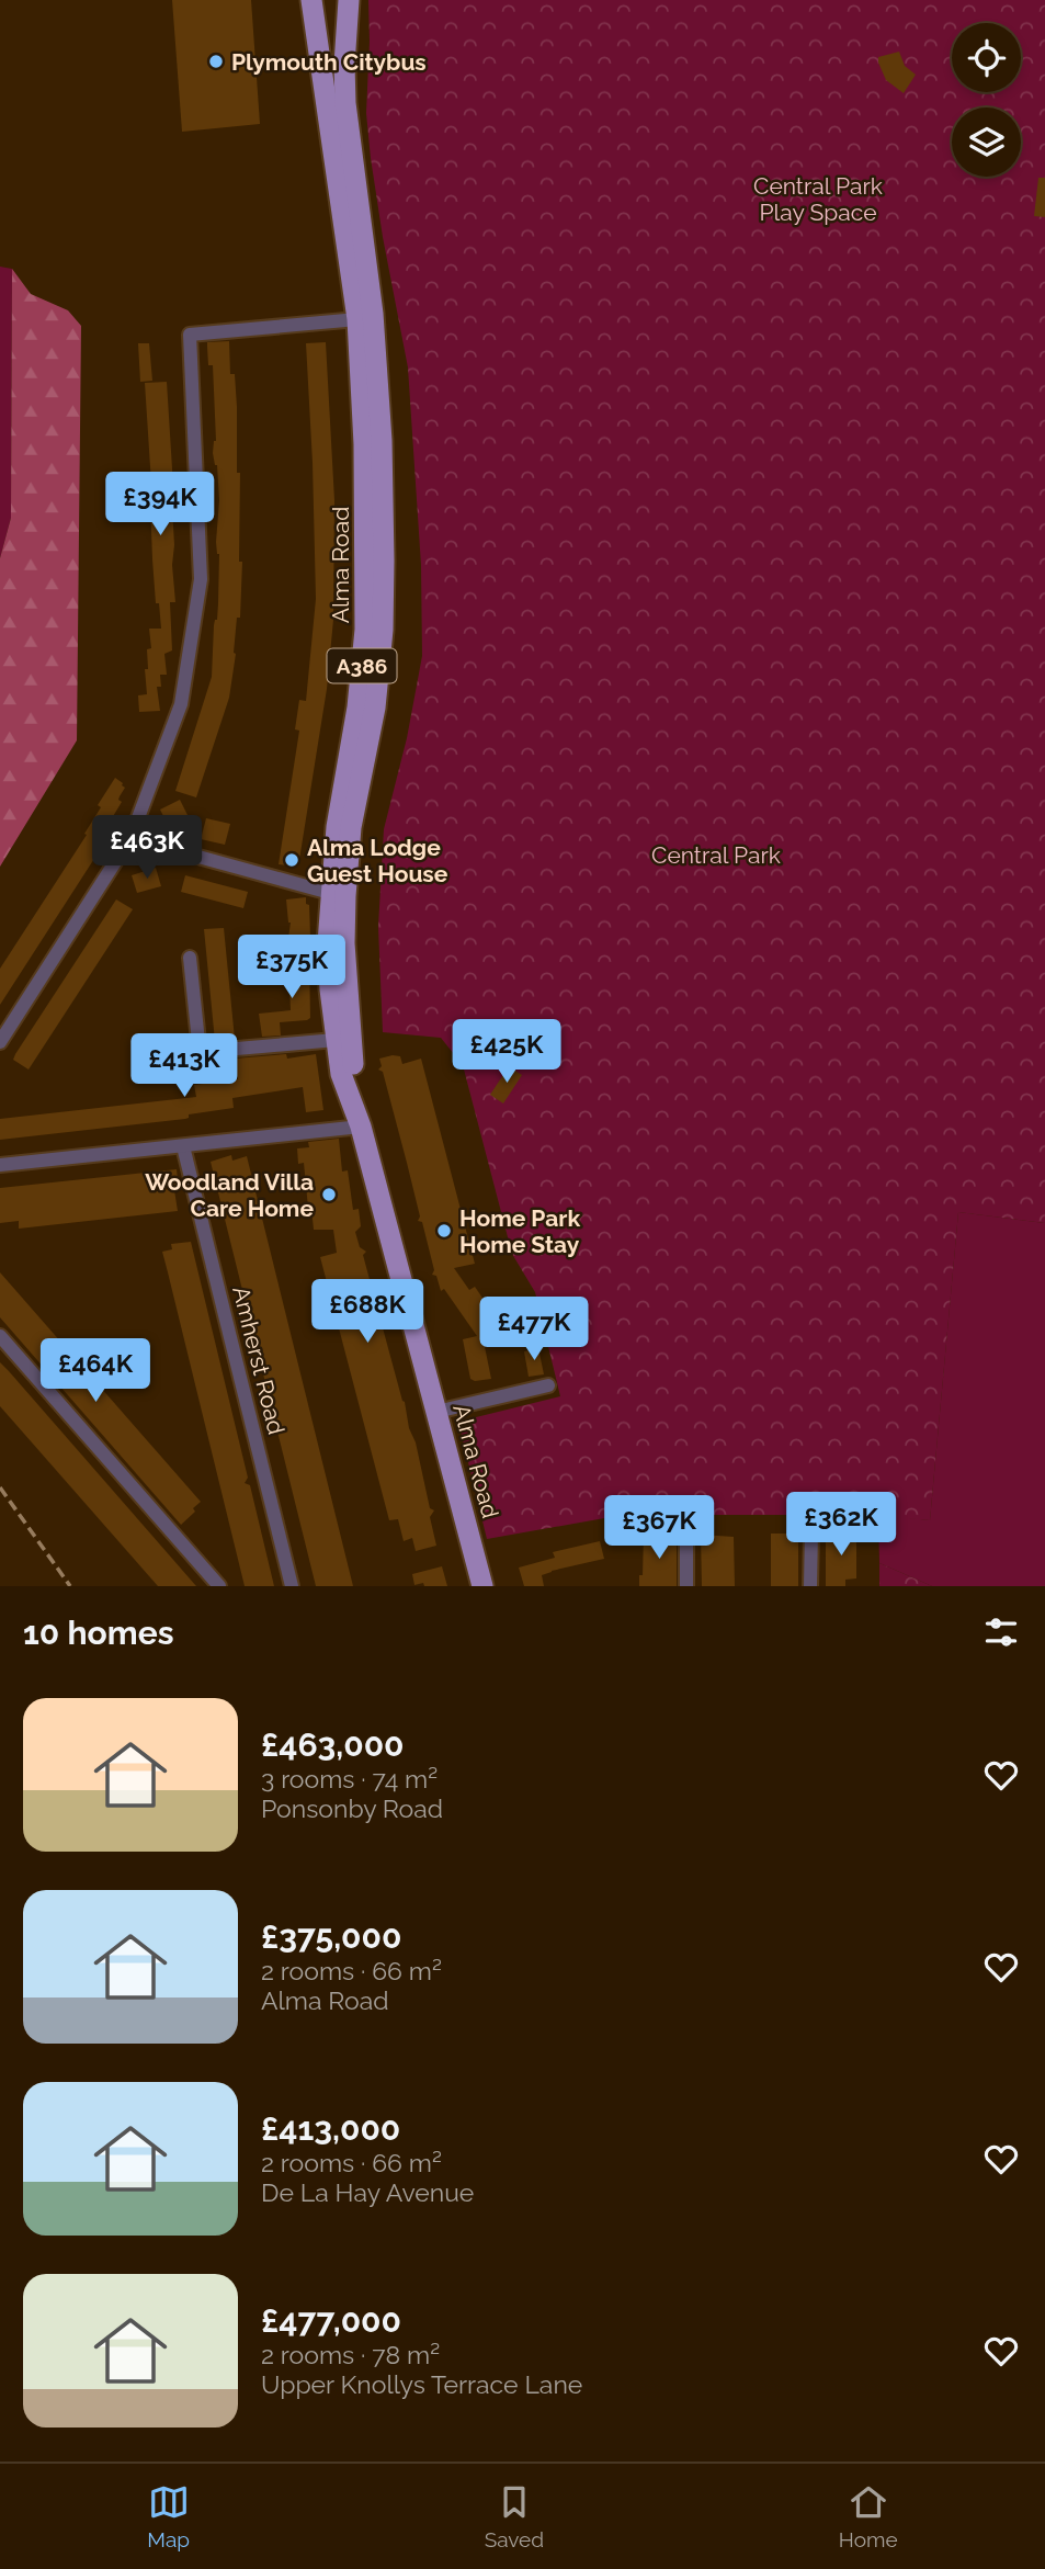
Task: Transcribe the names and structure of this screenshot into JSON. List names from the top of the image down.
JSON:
{
  "streets": {
    "main road": ["Alma Road", "A386"],
    "street": ["Amherst Road"]
  },
  "parks": ["Central Park Play Space", "Central Park"],
  "places": [
    "Plymouth Citybus",
    "Alma Lodge Guest House",
    "Woodland Villa Care Home",
    "Home Park Home Stay"
  ],
  "page": {
    "price": [
      "£394K",
      "£463K",
      "£375K",
      "£425K",
      "£413K",
      "£688K",
      "£477K",
      "£464K",
      "£362K",
      "£367K"
    ],
    "heading": "10 homes",
    "list": [
      {
        "name": "£463,000",
        "note": "3 rooms · 74 m² · Ponsonby Road"
      },
      {
        "name": "£375,000",
        "note": "2 rooms · 66 m² · Alma Road"
      },
      {
        "name": "£413,000",
        "note": "2 rooms · 66 m² · De La Hay Avenue"
      },
      {
        "name": "£477,000",
        "note": "2 rooms · 78 m² · Upper Knollys Terrace Lane"
      }
    ],
    "tabs": ["Map", "Saved", "Home"]
  }
}
